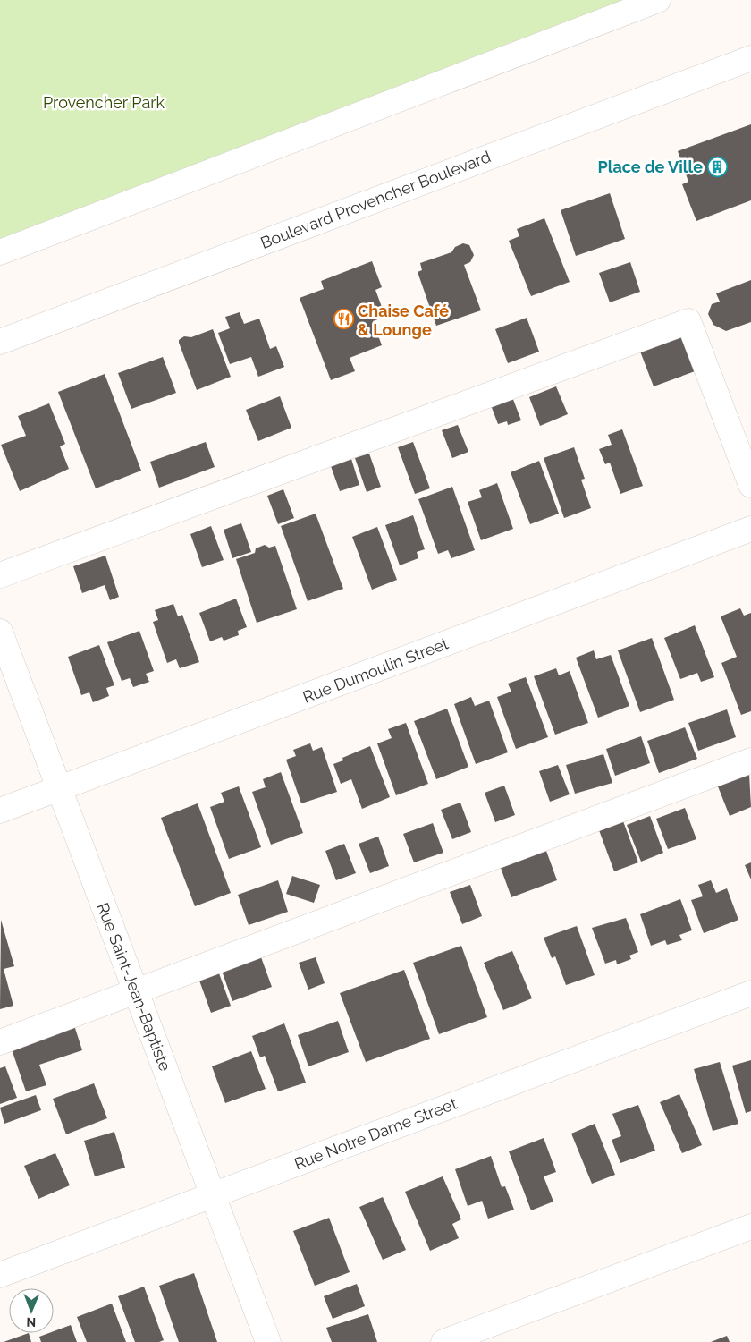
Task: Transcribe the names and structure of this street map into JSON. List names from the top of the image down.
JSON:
{
  "streets": {
    "street": [
      "Boulevard Provencher Boulevard",
      "Rue Dumoulin Street",
      "Rue Saint-Jean-Baptiste",
      "Rue Notre Dame Street"
    ]
  },
  "crossings": [
    ["Rue Dumoulin Street", "Rue Saint-Jean-Baptiste"],
    ["Rue Saint-Jean-Baptiste", "Rue Notre Dame Street"]
  ],
  "parks": ["Provencher Park"],
  "places": {
    "building": ["Place de Ville"],
    "restaurant": ["Chaise Café & Lounge"]
  },
  "north": "bottom"
}
